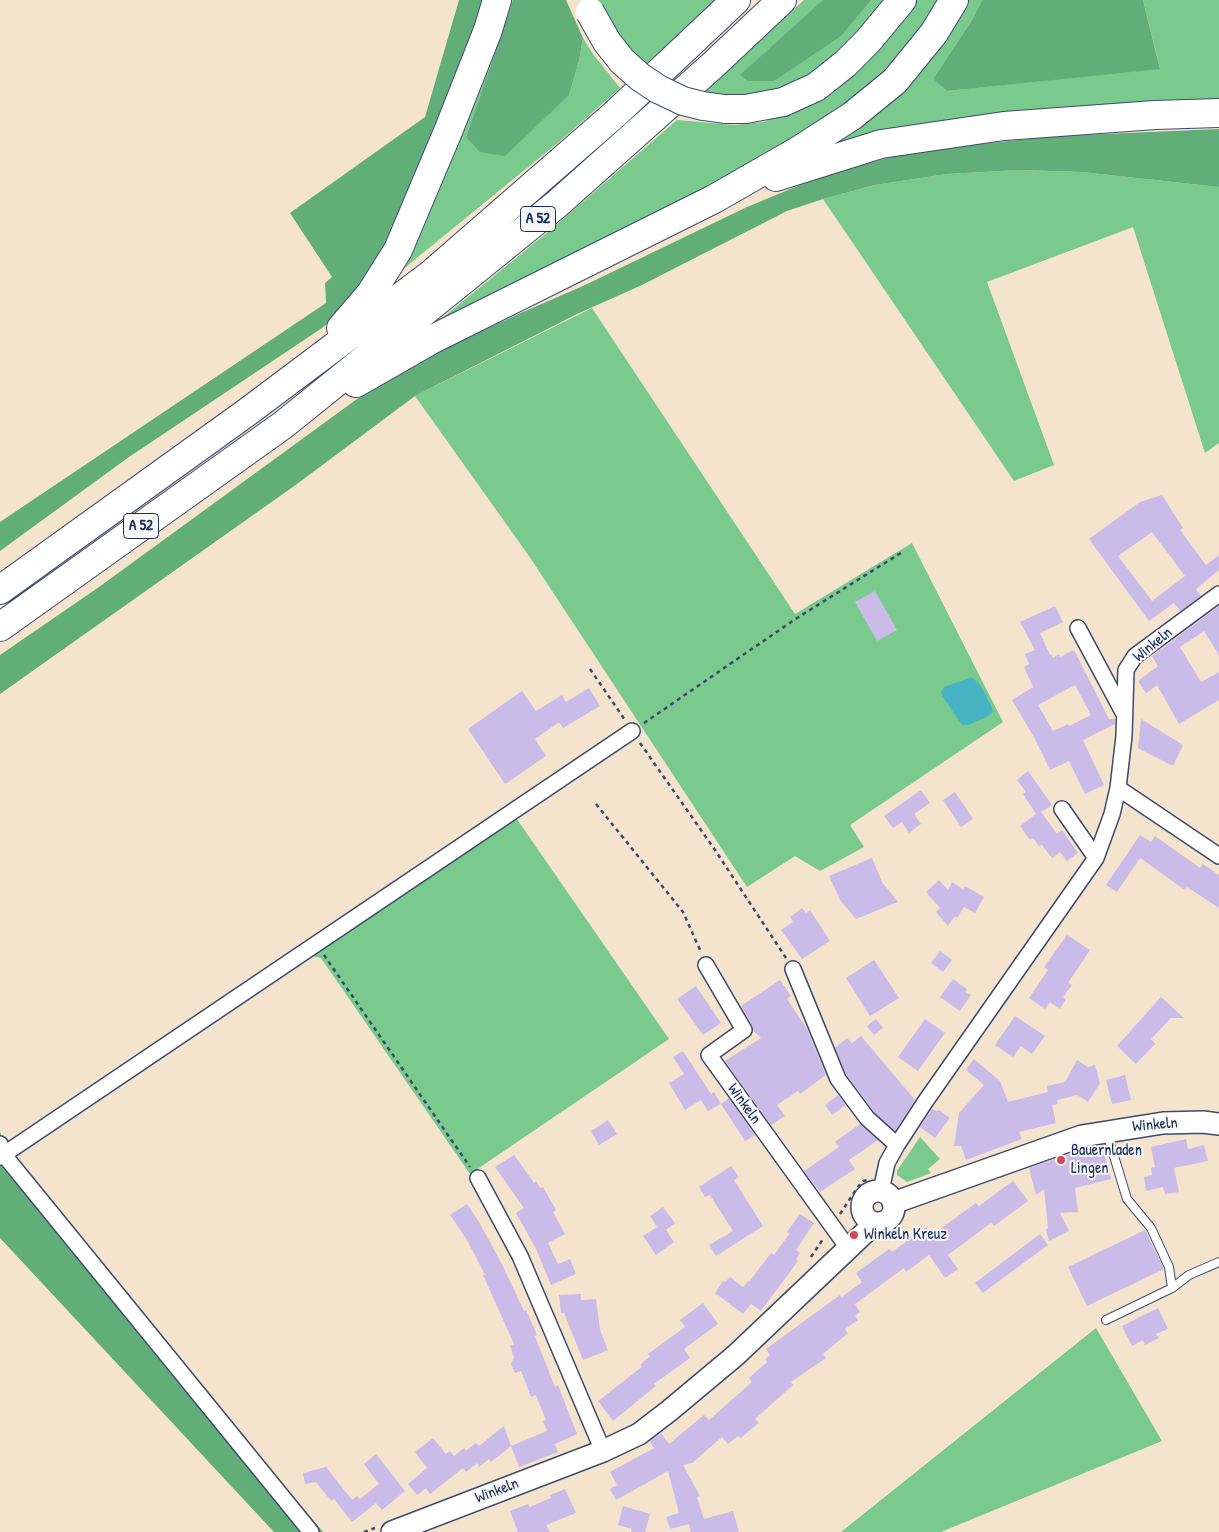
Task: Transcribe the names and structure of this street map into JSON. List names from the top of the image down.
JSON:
{
  "streets": {
    "highway": ["A 52"],
    "street": ["Winkeln"]
  },
  "places": ["Bauernladen Lingen", "Winkeln Kreuz"]
}
